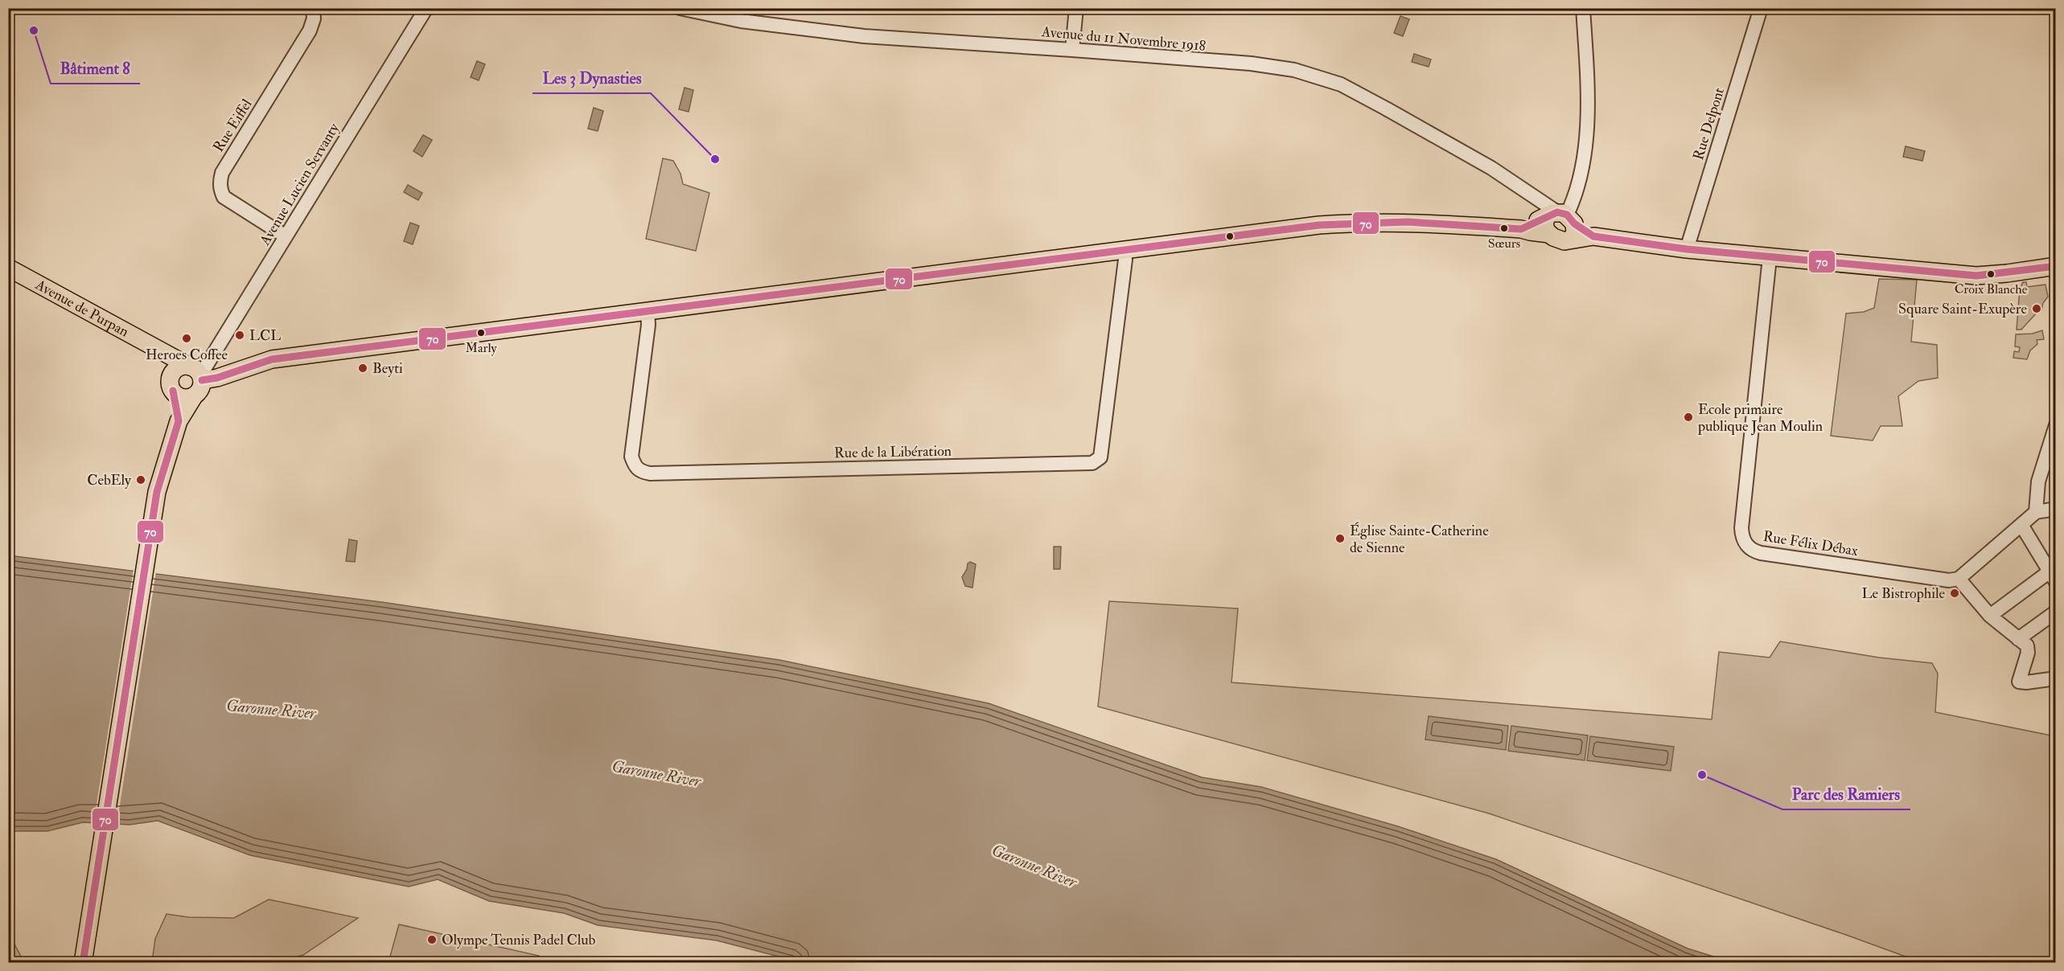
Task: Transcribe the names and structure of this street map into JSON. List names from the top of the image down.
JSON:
{
  "streets": {
    "main road": ["Avenue de Purpan"],
    "street": [
      "Avenue du 11 Novembre 1918",
      "Rue Delpont",
      "Rue Eiffel",
      "Avenue Lucien Servanty",
      "Rue de la Libération",
      "Rue Félix Débax"
    ]
  },
  "crossings": [
    ["Rue Eiffel", "Avenue Lucien Servanty"],
    ["Avenue Lucien Servanty", "Avenue de Purpan"]
  ],
  "water": ["Garonne River"],
  "places": [
    "Bâtiment 8",
    "Les 3 Dynasties",
    "Sœurs",
    "Croix Blanche",
    "Square Saint-Exupère",
    "Marly",
    "LCL",
    "Heroes Coffee",
    "Beyti",
    "Ecole primaire publique Jean Moulin",
    "CebEly",
    "Église Sainte-Catherine de Sienne",
    "Le Bistrophile",
    "Parc des Ramiers",
    "Olympe Tennis Padel Club"
  ],
  "lines": ["transit line 70"]
}
